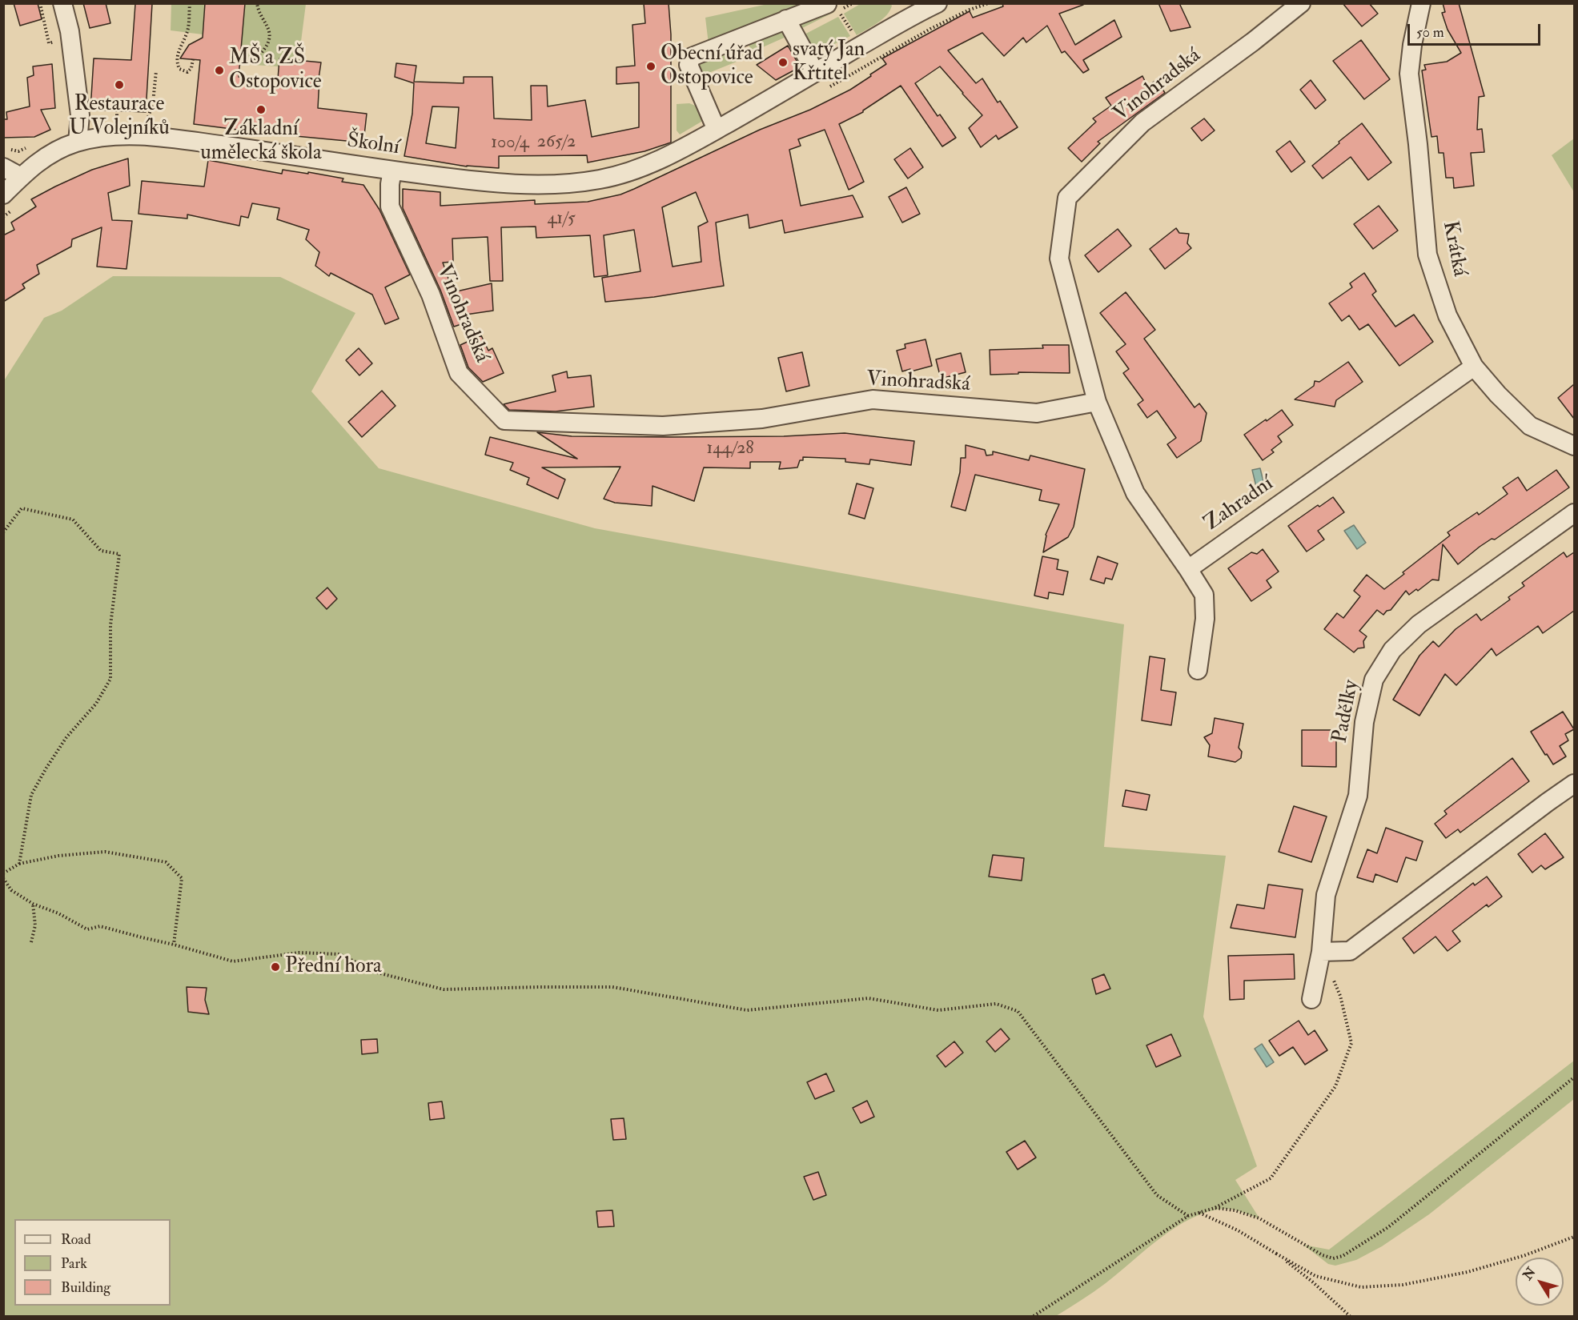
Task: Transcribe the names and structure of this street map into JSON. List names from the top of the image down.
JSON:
{
  "streets": {
    "street": [
      "Vinohradská",
      "Školní",
      "Krátká",
      "Zahradní",
      "Padělky"
    ]
  },
  "crossings": [
    ["Vinohradská", "Školní"],
    ["Krátká", "Zahradní"]
  ],
  "places": [
    "svatý Jan Křtitel",
    "Obecní úřad Ostopovice",
    "MŠ a ZŠ Ostopovice",
    "Restaurace U Volejníků",
    "Základní umělecká škola",
    "Přední hora"
  ],
  "house_numbers": [
    "265/2",
    "100/4",
    "41/5",
    "144/28"
  ],
  "legend": ["Road", "Park", "Building"],
  "scale_bar": "50 m",
  "north": "top left"
}
